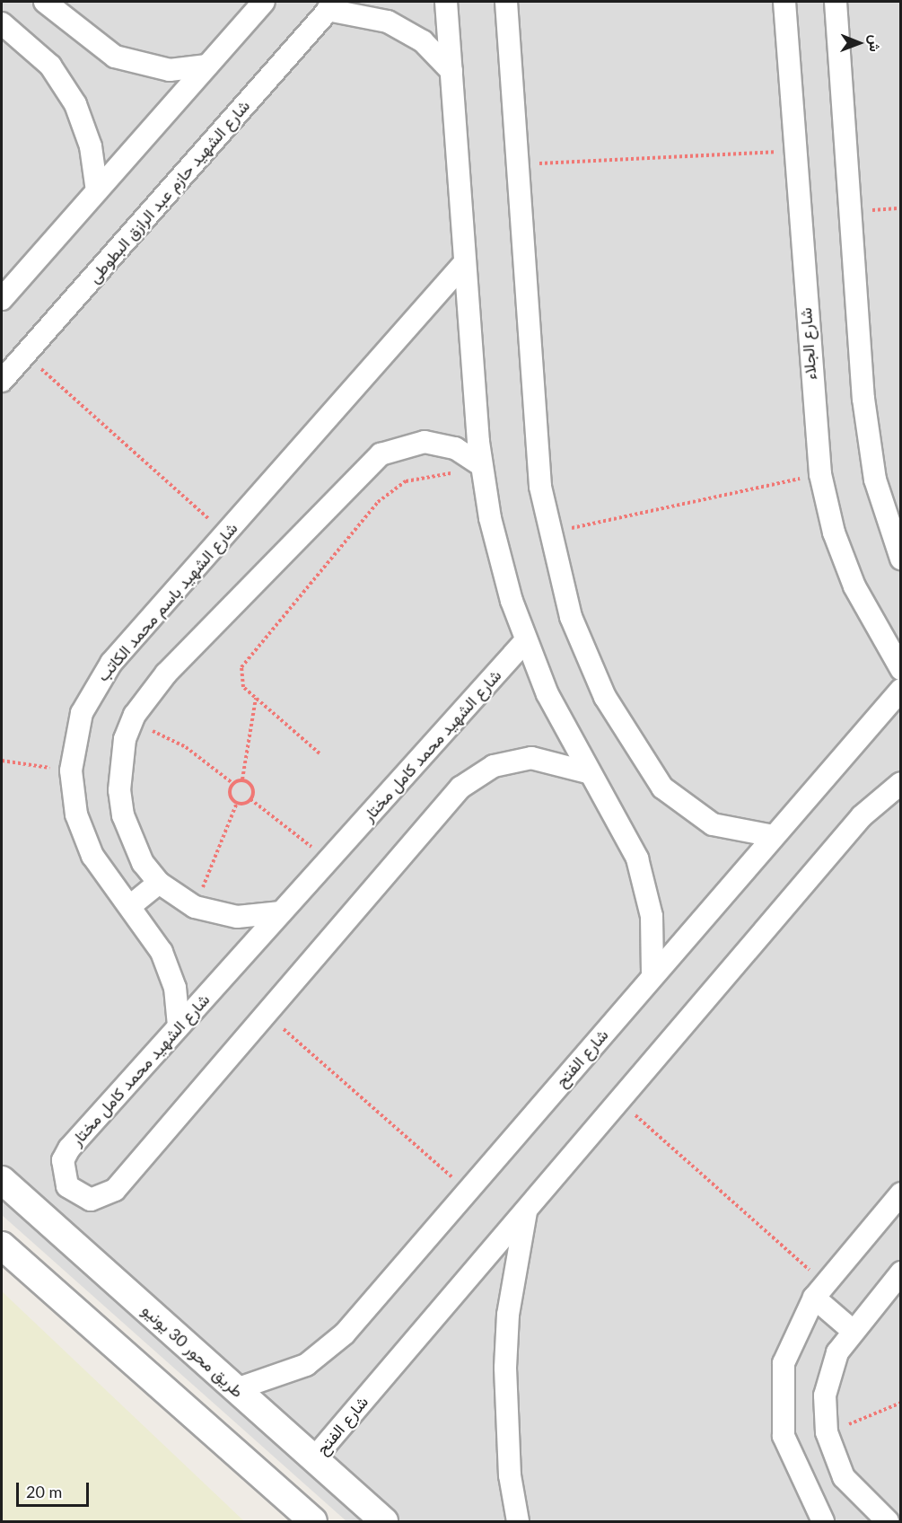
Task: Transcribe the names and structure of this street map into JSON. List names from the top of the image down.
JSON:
{
  "streets": {
    "street": [
      "شارع الشهيد حازم عبد الرازق البطوطى",
      "شارع الجلاء",
      "شارع الشهيد باسم محمد الكاتب",
      "شارع الشهيد محمد كامل مختار",
      "شارع الفتح",
      "طريق محور 30 يونيو"
    ]
  },
  "crossings": [
    ["شارع الشهيد باسم محمد الكاتب", "شارع الشهيد محمد كامل مختار"],
    ["شارع الفتح", "طريق محور 30 يونيو"]
  ],
  "scale_bar": "20 m",
  "north": "right"
}
